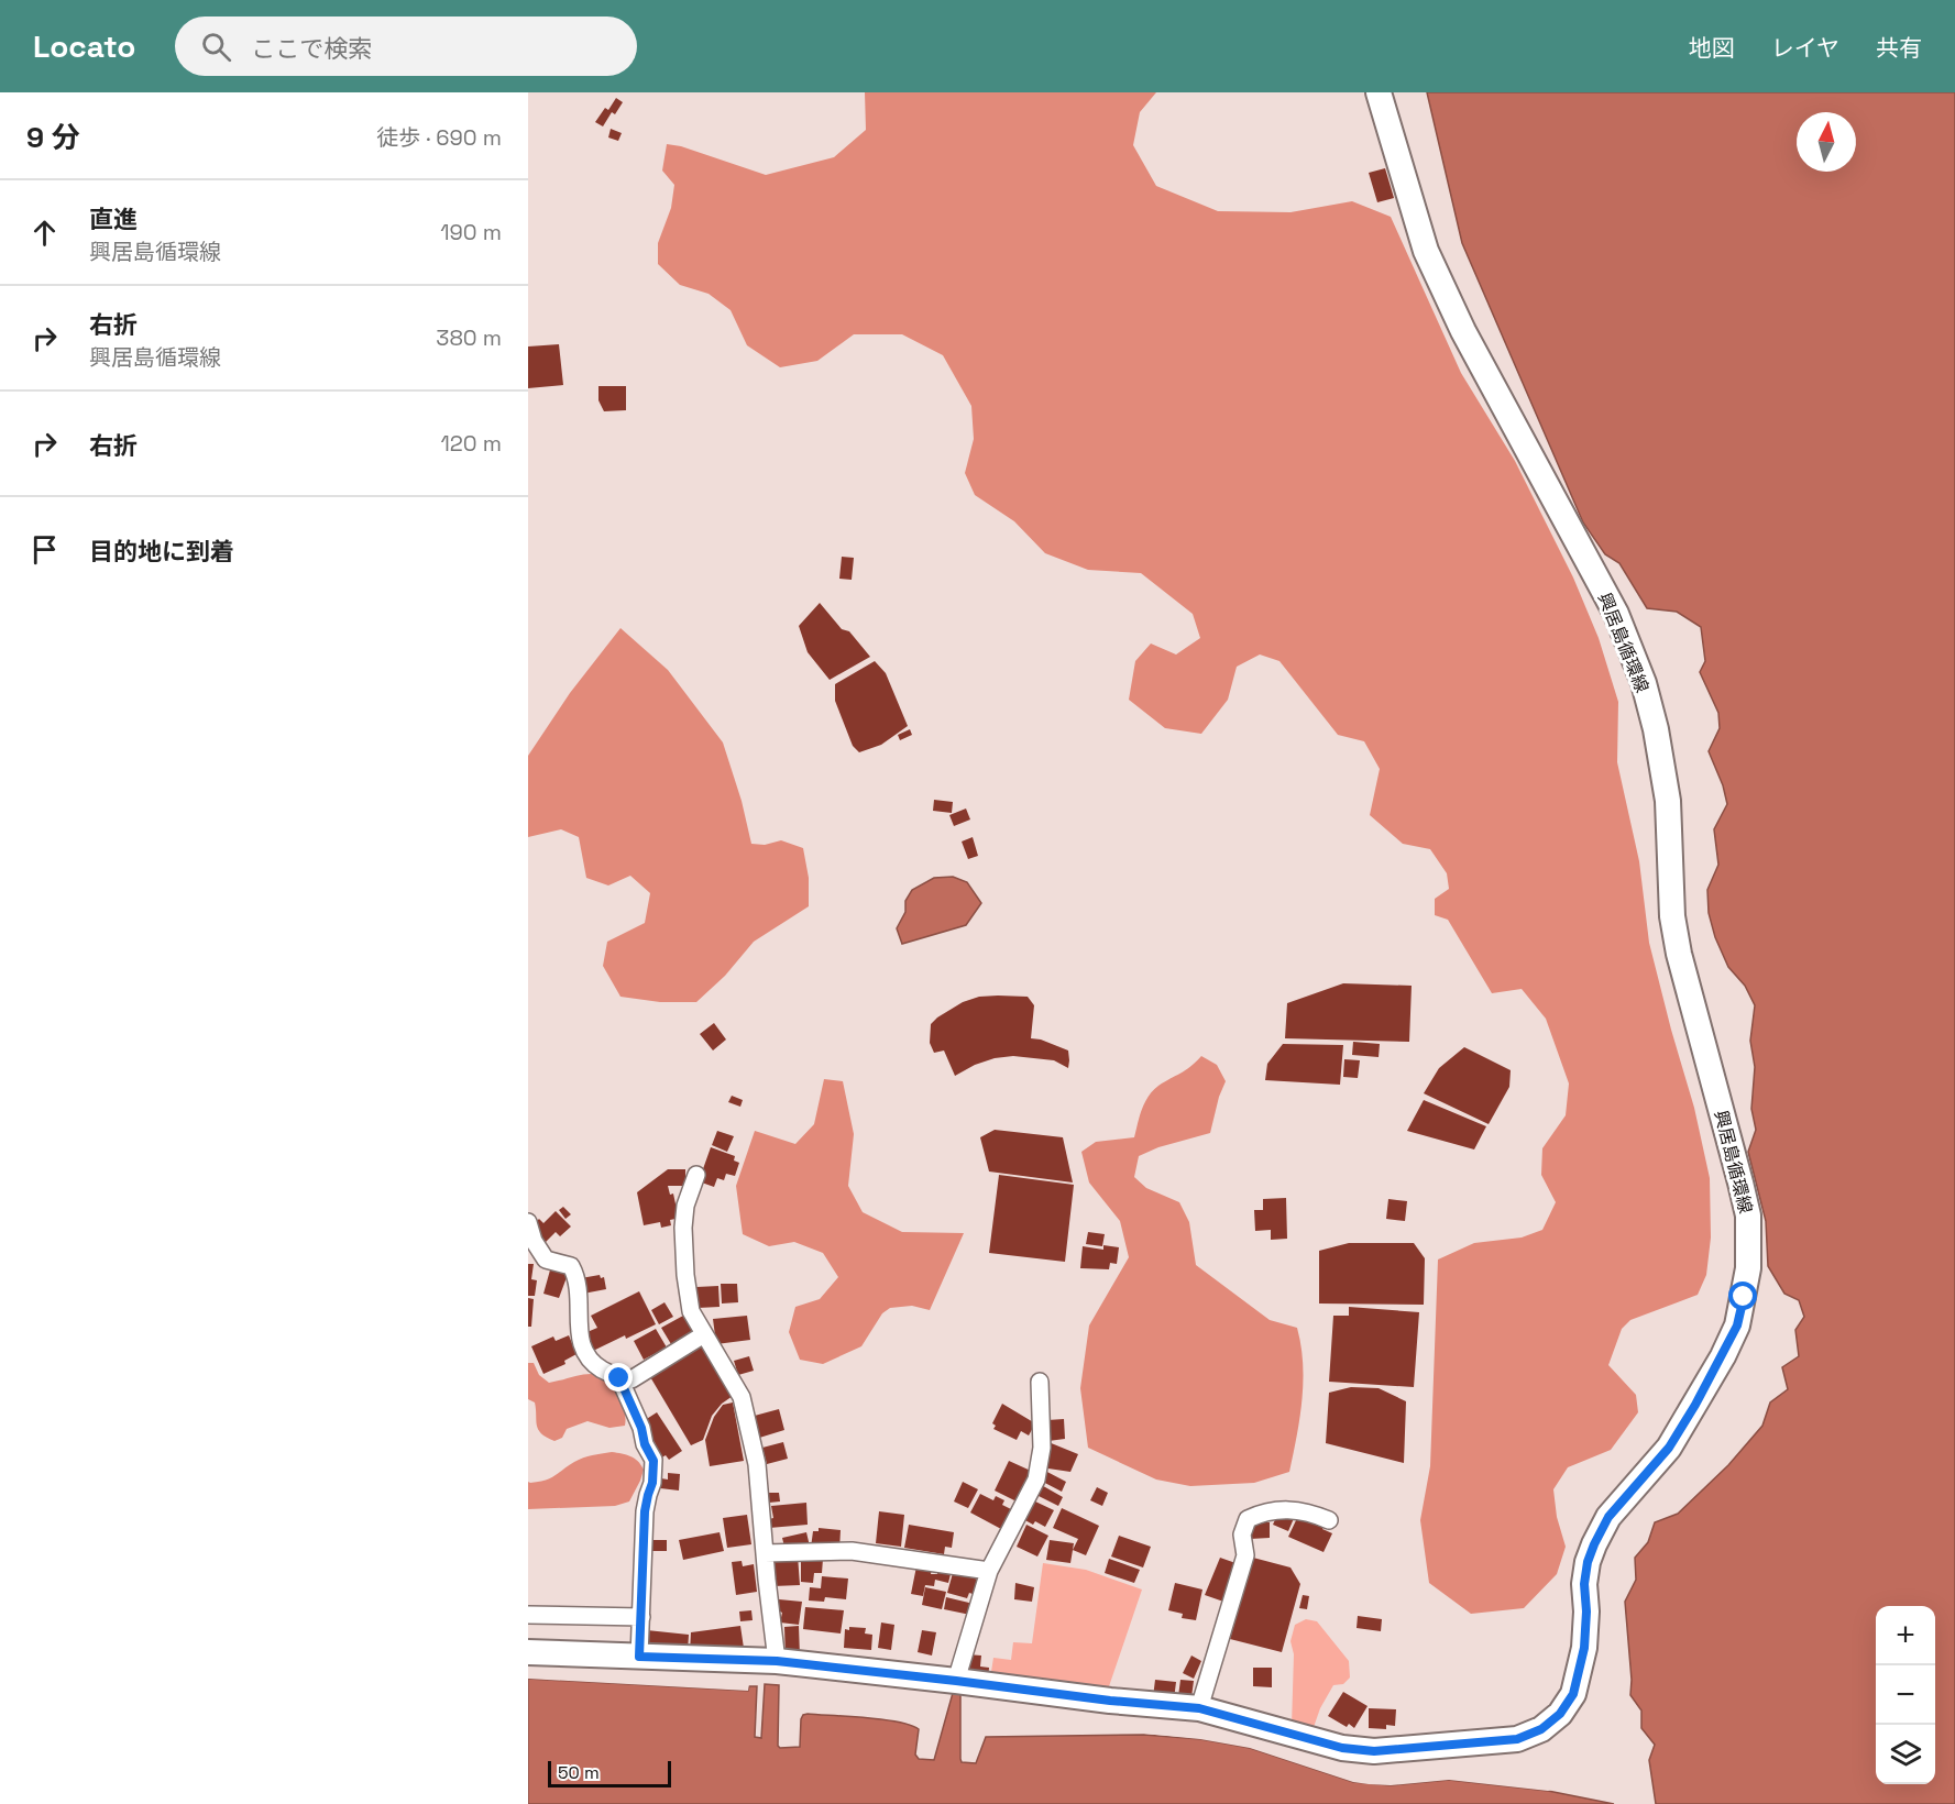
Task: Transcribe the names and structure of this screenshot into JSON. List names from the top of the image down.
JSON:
{
  "streets": {
    "main road": ["興居島循環線"]
  },
  "scale_bar": "50 m",
  "north": "top",
  "page": {
    "header": "Locato",
    "search": "ここで検索",
    "nav": ["地図", "レイヤ", "共有"],
    "heading": ["9 分", "徒歩 · 690 m"],
    "list": [
      ["直進", "興居島循環線", "190 m"],
      ["右折", "興居島循環線", "380 m"],
      ["右折", "120 m"],
      "目的地に到着"
    ],
    "map_buttons": ["+", "−"],
    "scale": "50 m"
  }
}
